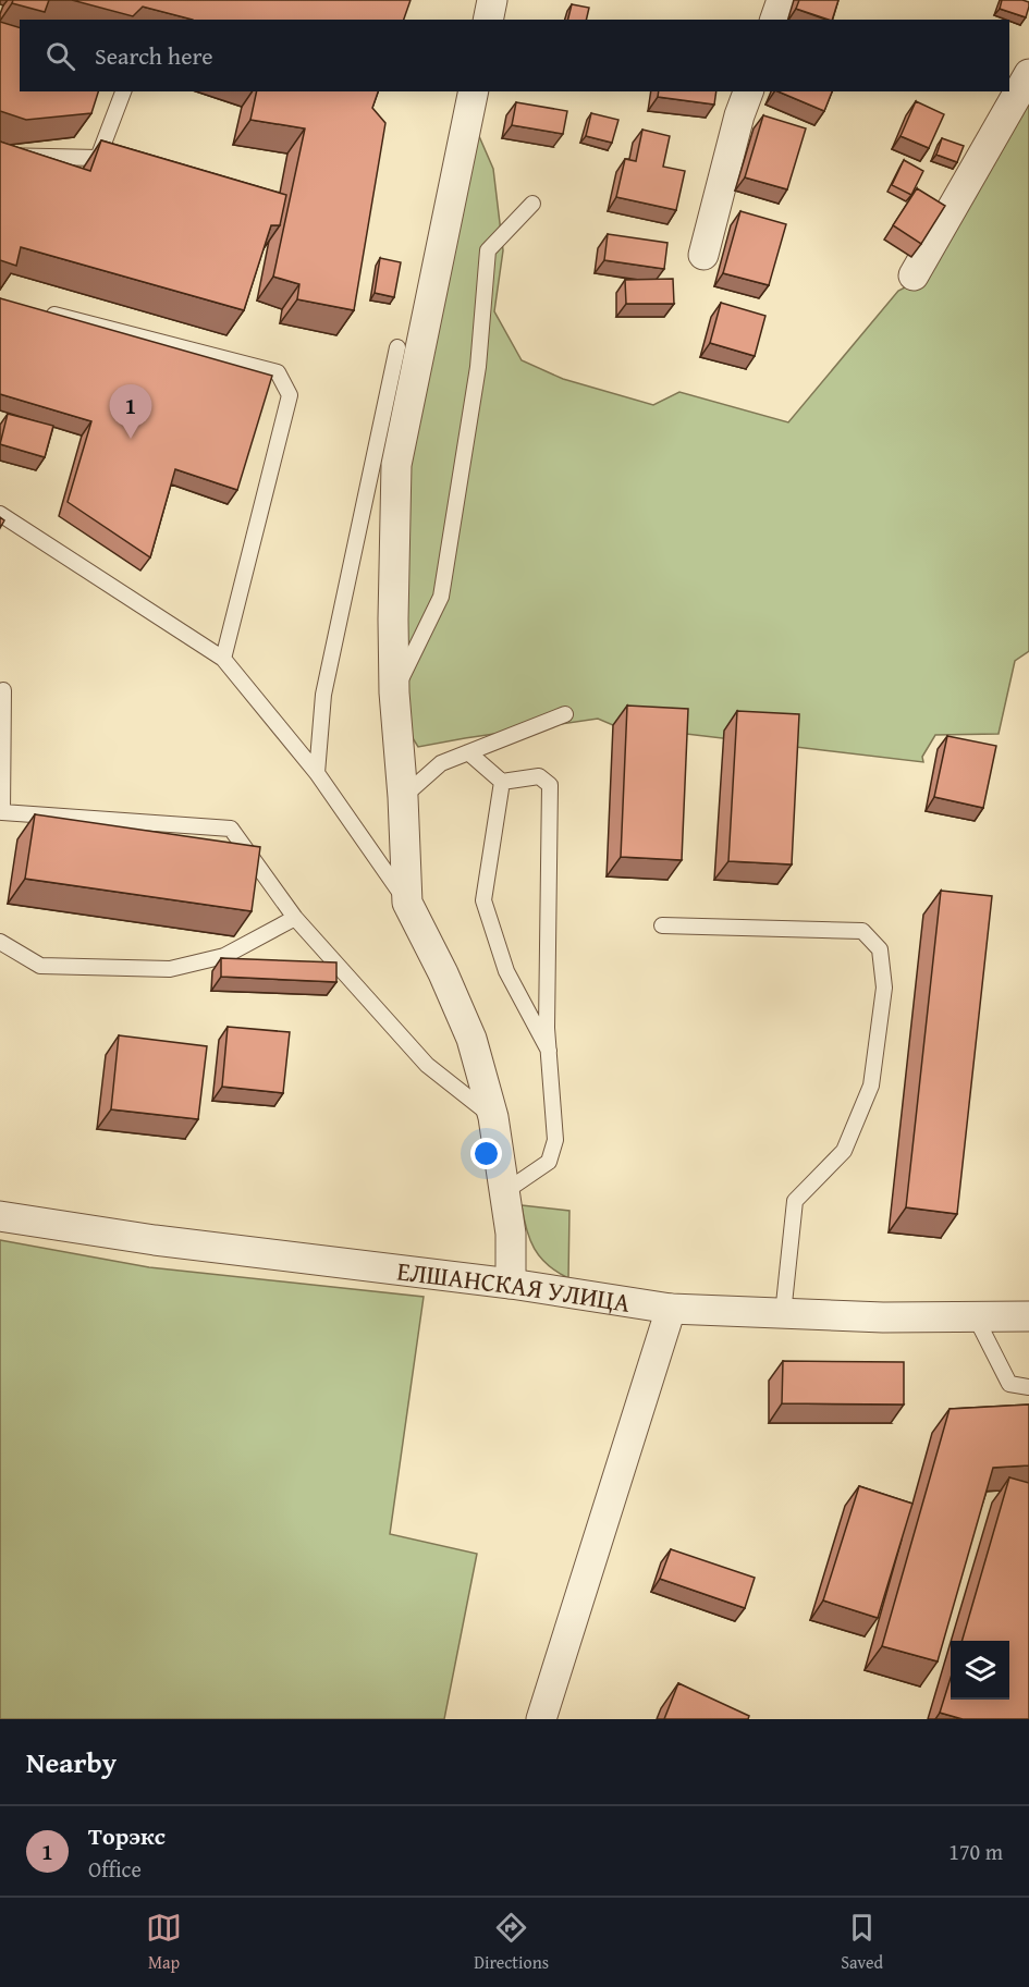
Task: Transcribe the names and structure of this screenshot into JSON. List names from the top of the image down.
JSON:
{
  "streets": {
    "street": ["ЕЛШАНСКАЯ УЛИЦА"]
  },
  "page": {
    "search": "Search here",
    "pins": "1",
    "heading": "Nearby",
    "list": [
      {
        "mark": "1",
        "name": "Торэкс",
        "note": "Office",
        "value": "170 m"
      }
    ],
    "nav": ["Map", "Directions", "Saved"]
  }
}
